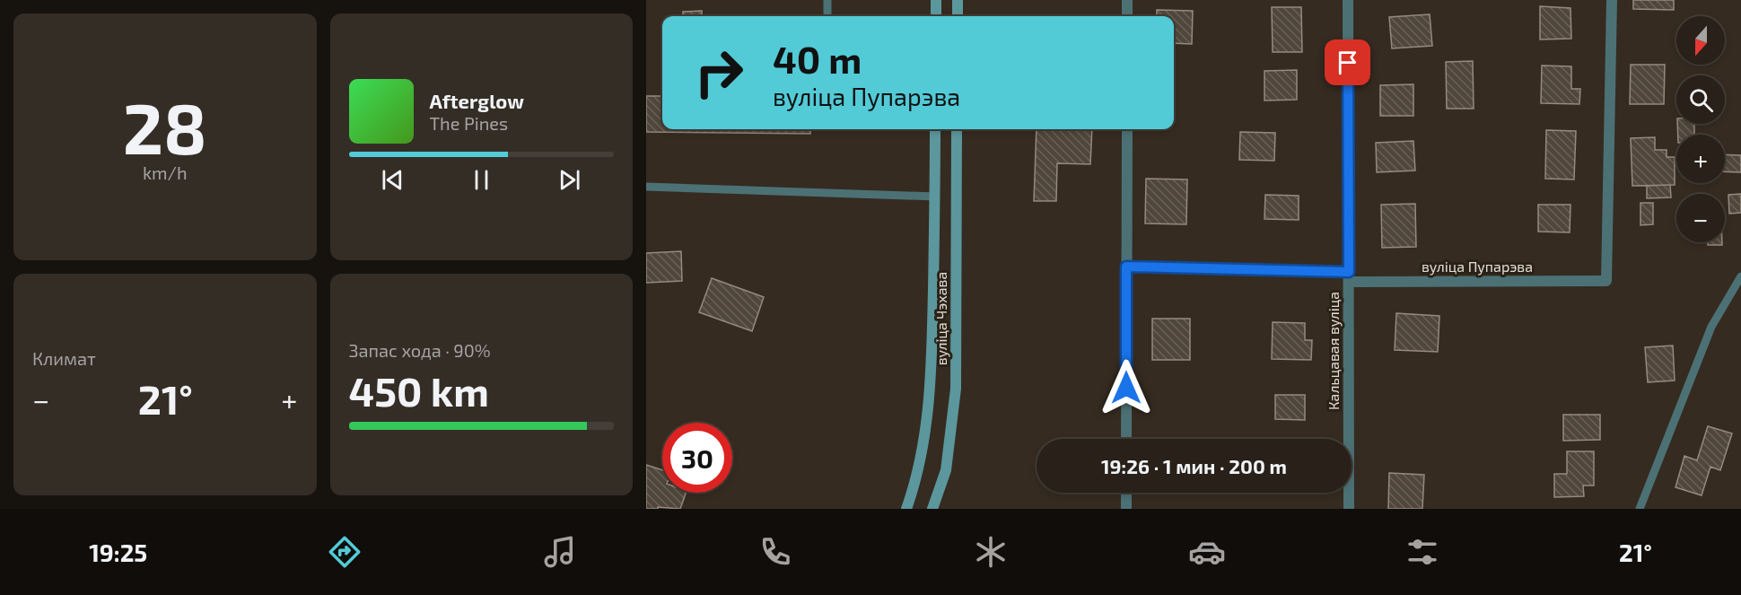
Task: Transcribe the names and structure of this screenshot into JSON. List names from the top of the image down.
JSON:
{
  "streets": {
    "main road": ["вуліца Чэхава"],
    "street": ["вуліца Пупарэва", "Кальцавая вуліца"]
  },
  "crossings": [
    ["вуліца Пупарэва", "Кальцавая вуліца"]
  ],
  "north": "bottom",
  "page": {
    "tile": [
      ["28", "km/h"],
      "Климат",
      ["Запас хода · 90%", "450 km"]
    ],
    "map_buttons": ["+", "−"],
    "turn": ["40 m", "вуліца Пупарэва"],
    "song": ["Afterglow", "The Pines"],
    "heat": ["−", "21°", "+"],
    "limit": "30",
    "trip": "19:26 · 1 мин · 200 m",
    "tabs": ["19:25", "21°"]
  }
}
